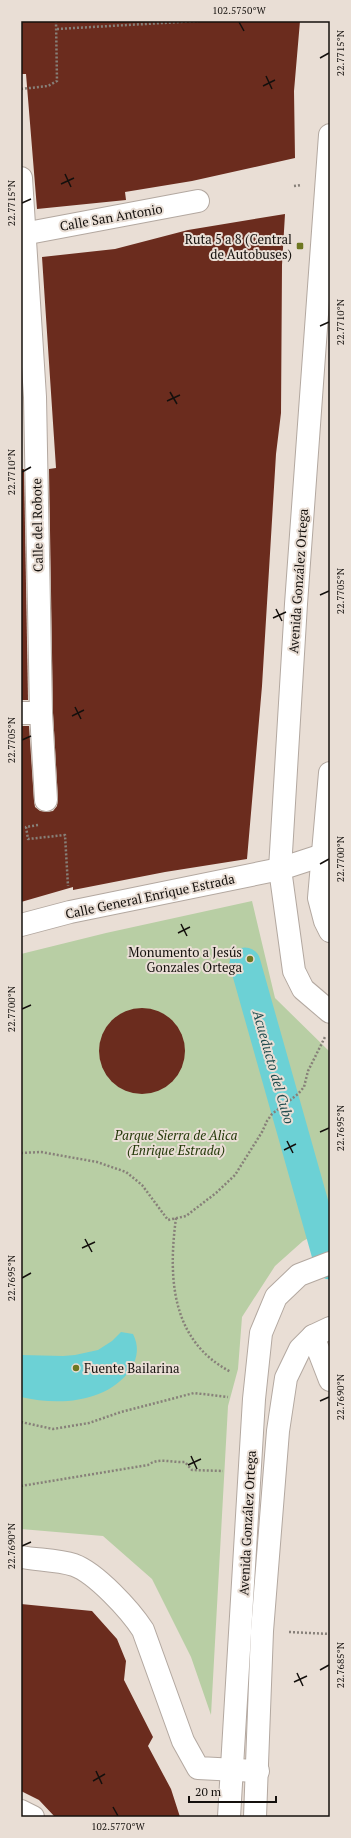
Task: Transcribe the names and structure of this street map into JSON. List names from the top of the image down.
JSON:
{
  "streets": {
    "street": [
      "Calle San Antonio",
      "Calle del Robote",
      "Avenida González Ortega",
      "Calle General Enrique Estrada"
    ]
  },
  "crossings": [
    ["Calle San Antonio", "Calle del Robote"],
    ["Avenida González Ortega", "Calle General Enrique Estrada"]
  ],
  "water": ["Acueducto del Cubo"],
  "parks": ["Parque Sierra de Alica (Enrique Estrada)"],
  "places": {
    "transit": ["Ruta 5 a 8 (Central de Autobuses)"],
    "other": ["Monumento a Jesús Gonzales Ortega", "Fuente Bailarina"]
  },
  "scale_bar": "20 m",
  "coordinates": [
    "102.5750°W",
    "22.7715°N",
    "22.7710°N",
    "22.7705°N",
    "22.7700°N",
    "22.7695°N",
    "22.7690°N",
    "22.7685°N",
    "102.5770°W"
  ]
}
